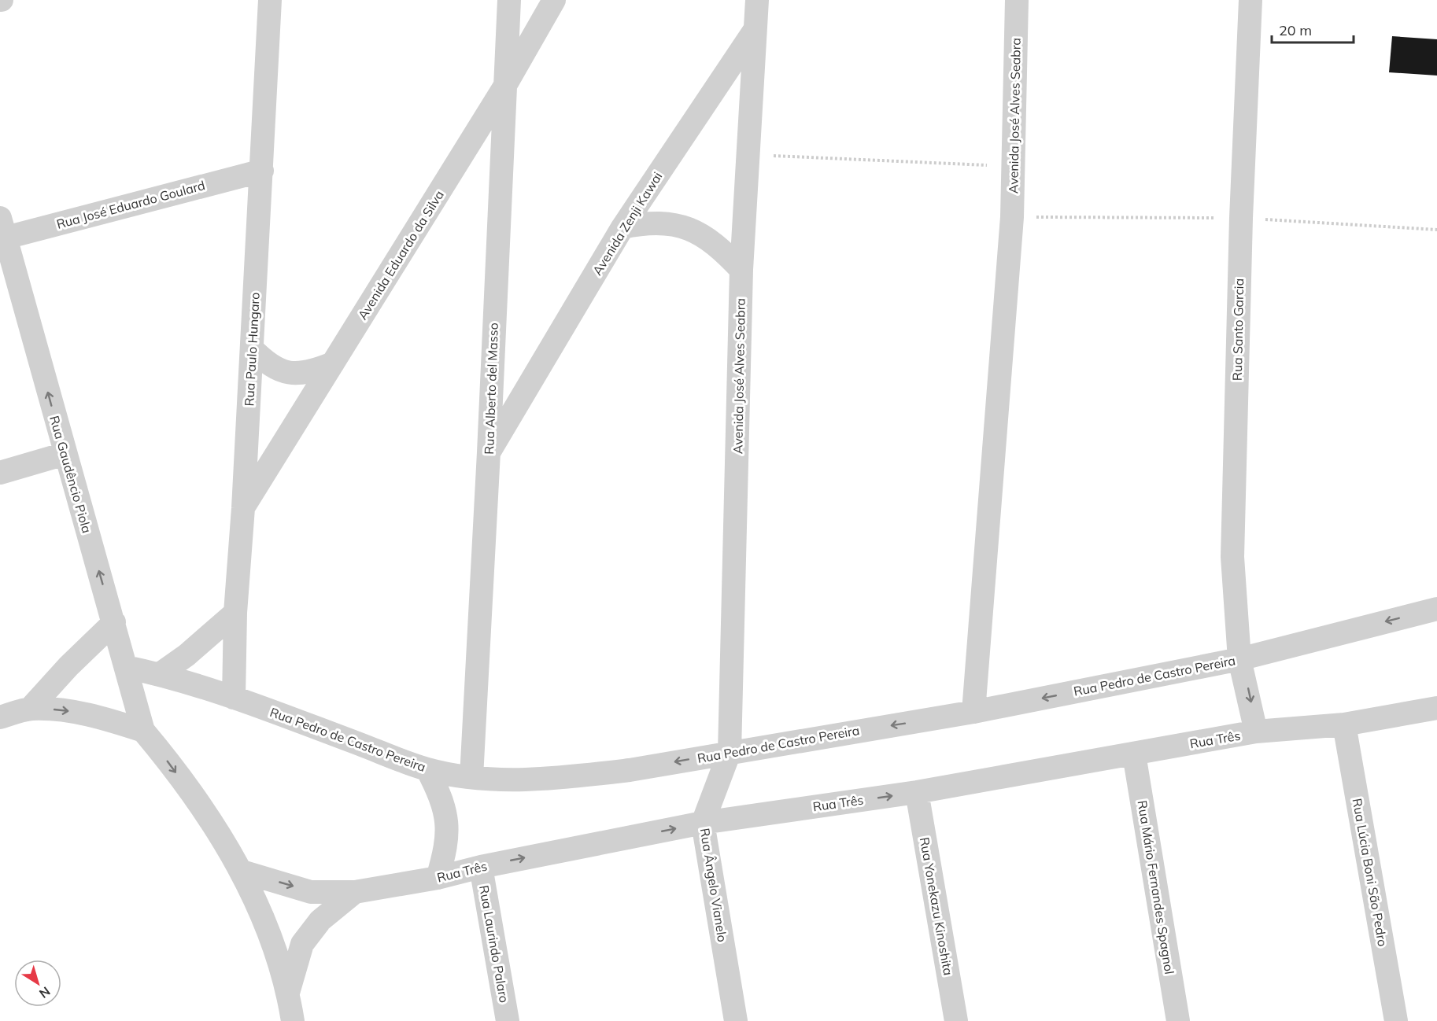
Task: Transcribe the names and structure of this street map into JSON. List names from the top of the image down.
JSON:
{
  "streets": {
    "street": [
      "Avenida José Alves Seabra",
      "Rua José Eduardo Goulard",
      "Avenida Zenji Kawai",
      "Avenida Eduardo da Silva",
      "Rua Santo Garcia",
      "Rua Paulo Hungaro",
      "Rua Alberto del Masso",
      "Rua Gaudêncio Piola",
      "Rua Pedro de Castro Pereira",
      "Rua Três",
      "Rua Lúcia Boni São Pedro",
      "Rua Ângelo Vianelo",
      "Rua Mário Fernandes Spagnol",
      "Rua Yonekazu Kinoshita",
      "Rua Laurindo Palaro"
    ]
  },
  "crossings": [
    ["Avenida José Alves Seabra", "Avenida Zenji Kawai"],
    ["Avenida José Alves Seabra", "Rua Pedro de Castro Pereira"],
    ["Avenida José Alves Seabra", "Rua Ângelo Vianelo"],
    ["Rua José Eduardo Goulard", "Rua Paulo Hungaro"],
    ["Rua José Eduardo Goulard", "Rua Gaudêncio Piola"],
    ["Avenida Zenji Kawai", "Rua Alberto del Masso"],
    ["Avenida Eduardo da Silva", "Rua Paulo Hungaro"],
    ["Avenida Eduardo da Silva", "Rua Alberto del Masso"],
    ["Rua Santo Garcia", "Rua Pedro de Castro Pereira"],
    ["Rua Santo Garcia", "Rua Três"],
    ["Rua Paulo Hungaro", "Rua Pedro de Castro Pereira"],
    ["Rua Alberto del Masso", "Rua Pedro de Castro Pereira"],
    ["Rua Gaudêncio Piola", "Rua Pedro de Castro Pereira"],
    ["Rua Pedro de Castro Pereira", "Rua Ângelo Vianelo"],
    ["Rua Três", "Rua Lúcia Boni São Pedro"],
    ["Rua Três", "Rua Ângelo Vianelo"],
    ["Rua Três", "Rua Mário Fernandes Spagnol"],
    ["Rua Três", "Rua Yonekazu Kinoshita"],
    ["Rua Três", "Rua Laurindo Palaro"]
  ],
  "one_way": ["Rua Gaudêncio Piola", "Rua Pedro de Castro Pereira", "Rua Três"],
  "scale_bar": "20 m",
  "north": "bottom right"
}
